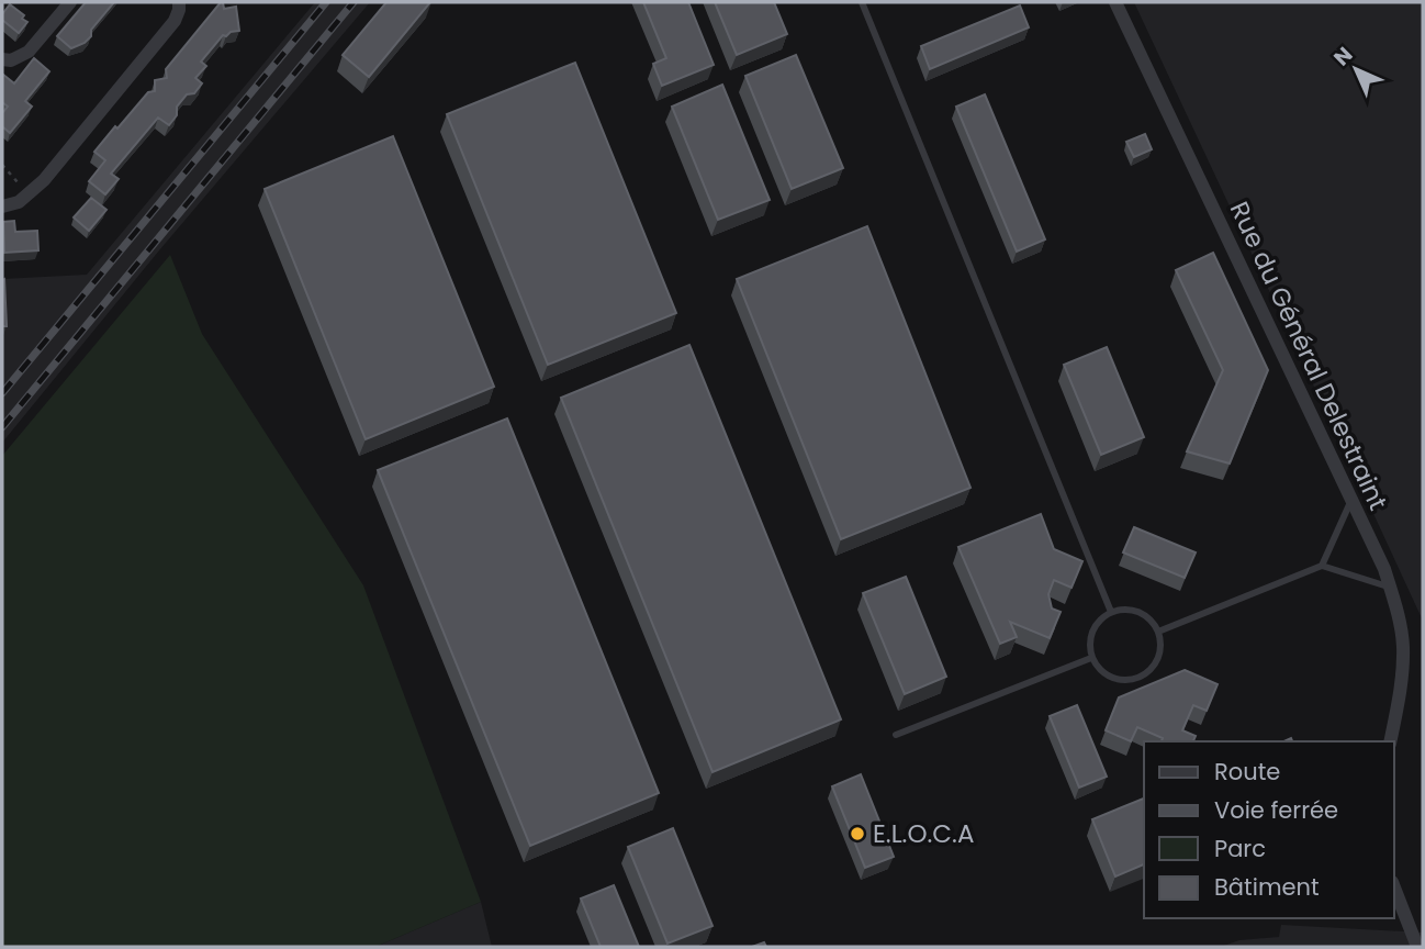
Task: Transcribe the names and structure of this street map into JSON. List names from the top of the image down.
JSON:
{
  "streets": {
    "street": ["Rue du Général Delestraint"]
  },
  "places": ["E.L.O.C.A"],
  "legend": [
    "Route",
    "Voie ferrée",
    "Parc",
    "Bâtiment"
  ],
  "north": "top left"
}
